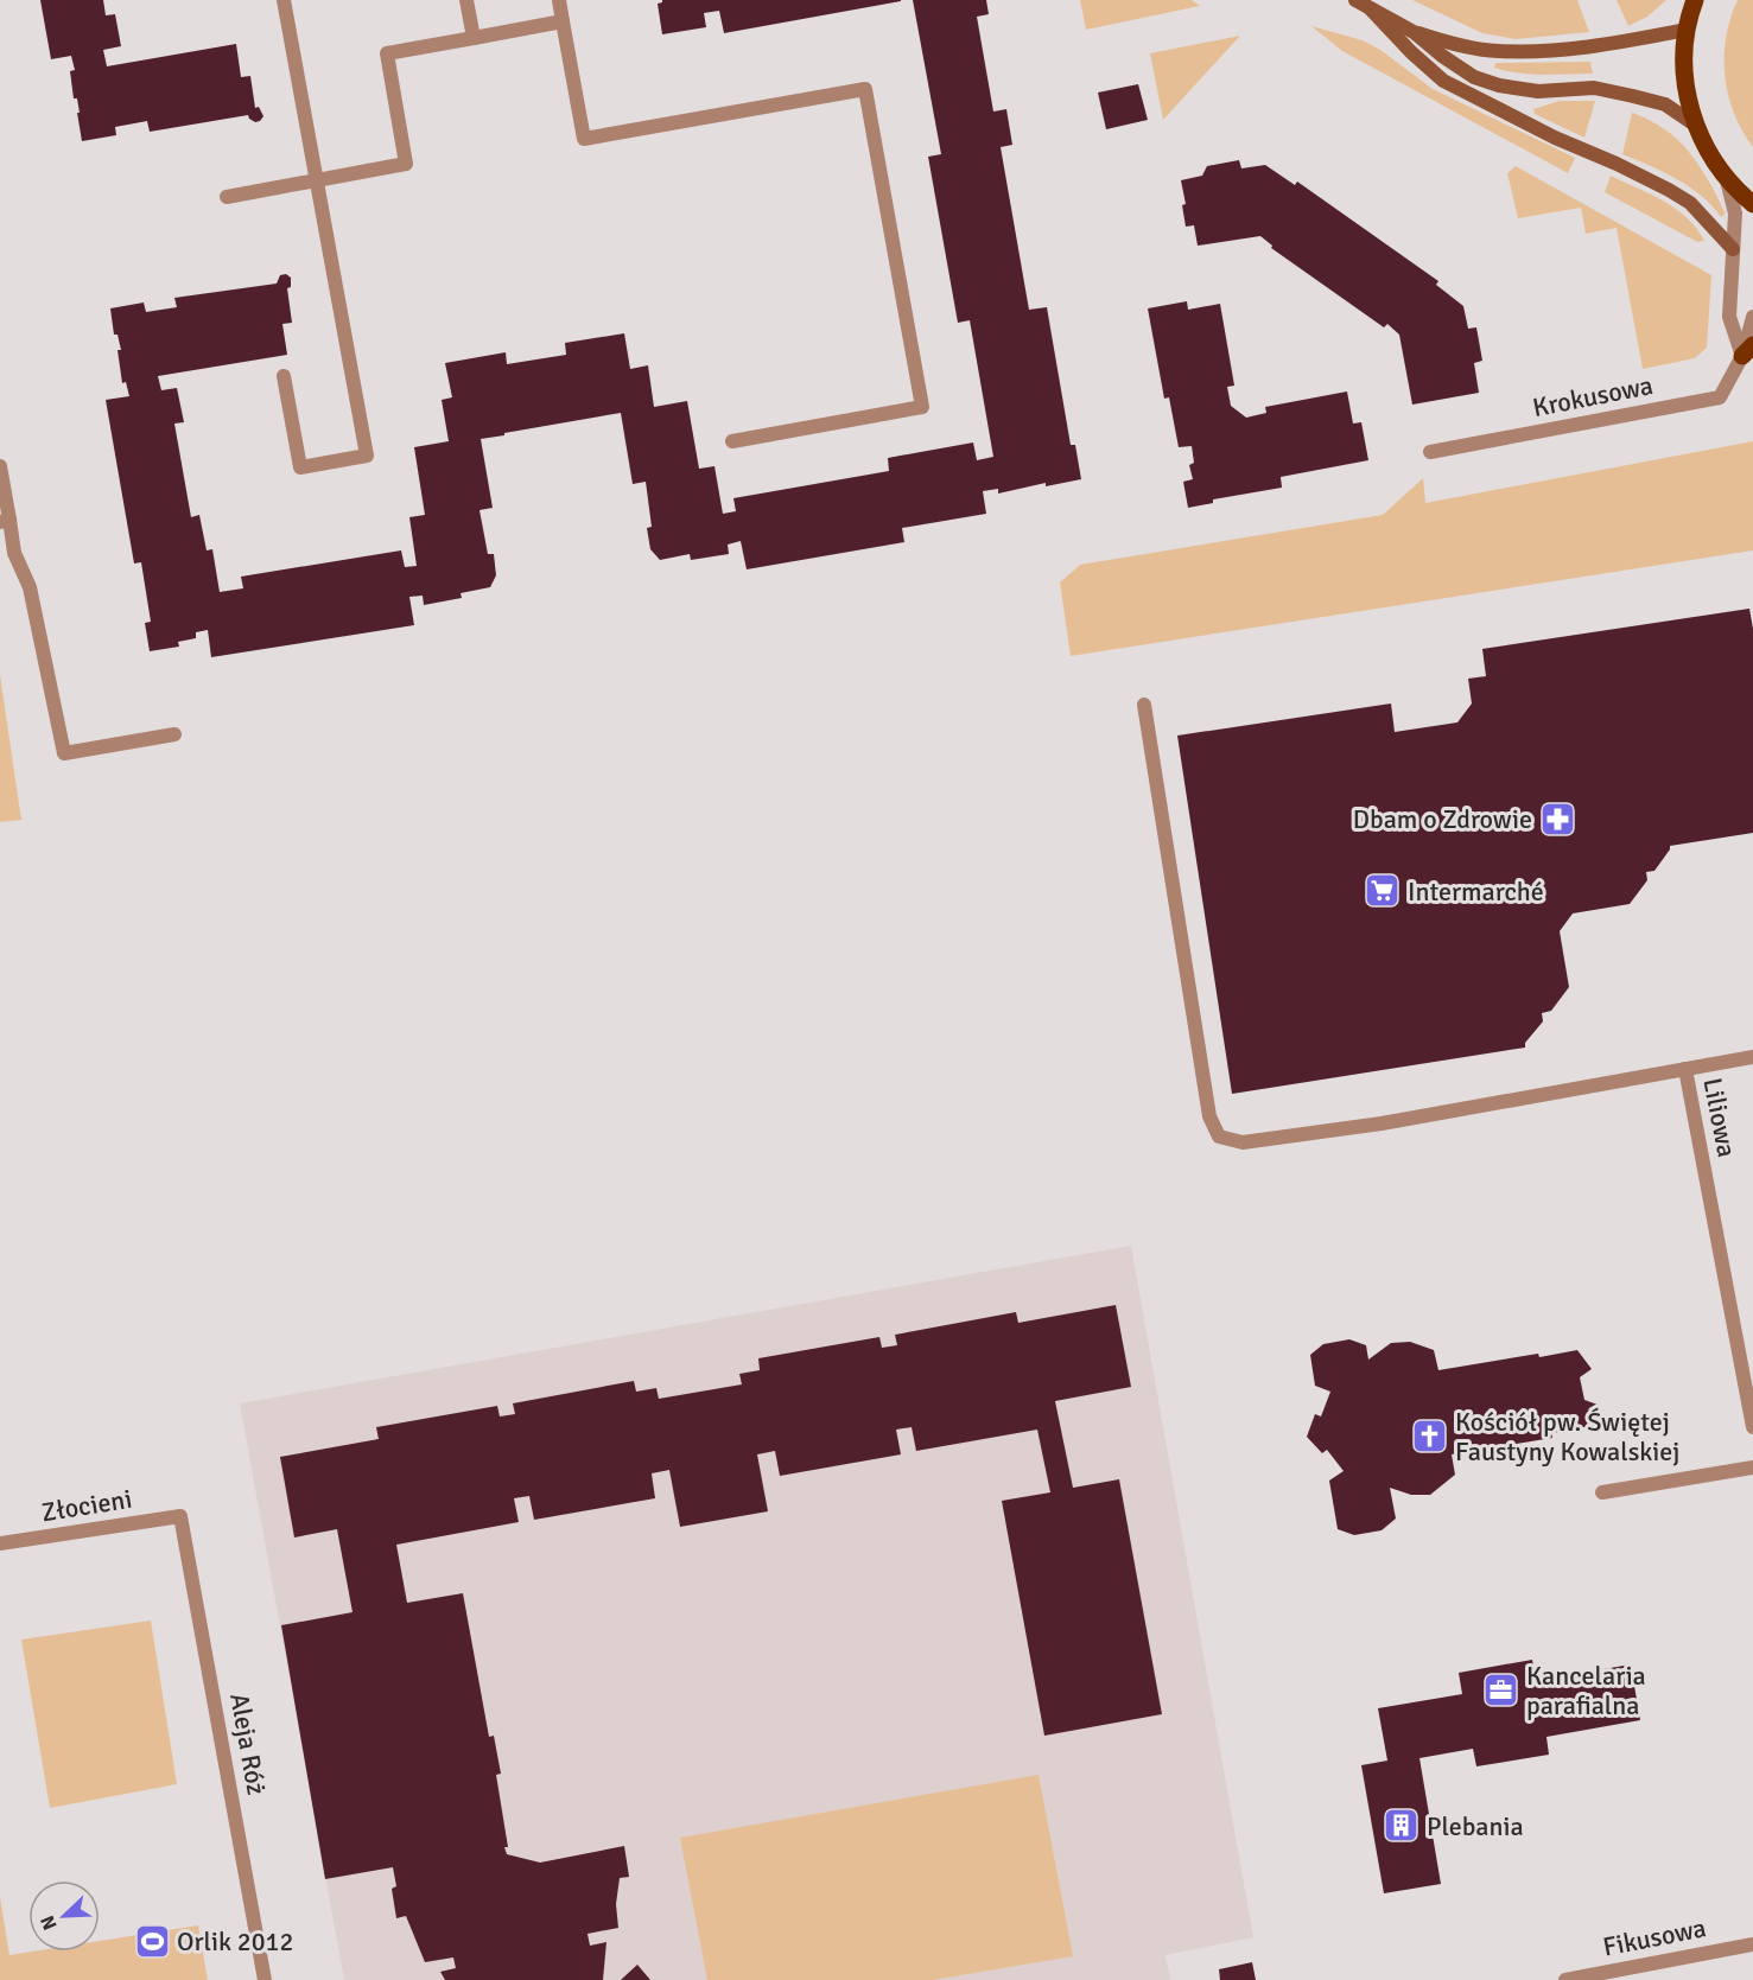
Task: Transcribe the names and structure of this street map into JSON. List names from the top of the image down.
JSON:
{
  "streets": {
    "street": [
      "Krokusowa",
      "Liliowa",
      "Złocieni",
      "Aleja Róż",
      "Fikusowa"
    ]
  },
  "crossings": [
    ["Złocieni", "Aleja Róż"]
  ],
  "places": {
    "pharmacy": ["Dbam o Zdrowie"],
    "supermarket": ["Intermarché"],
    "church": ["Kościół pw. Świętej Faustyny Kowalskiej"],
    "office": ["Kancelaria parafialna"],
    "building": ["Plebania"],
    "sports": ["Orlik 2012"]
  },
  "north": "bottom left"
}
